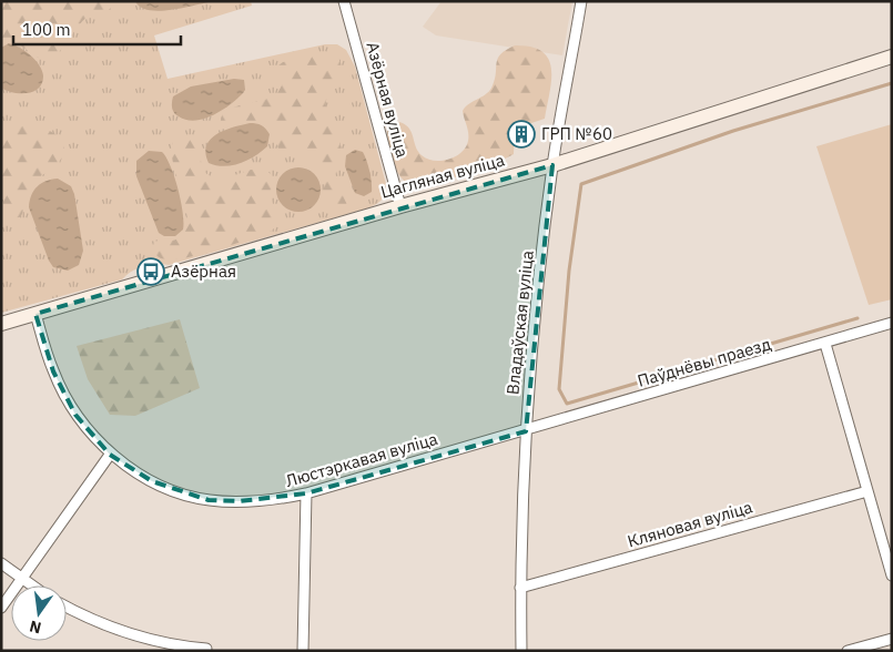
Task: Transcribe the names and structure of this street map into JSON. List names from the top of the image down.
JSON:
{
  "streets": {
    "street": [
      "Азёрная вуліца",
      "Цагляная вуліца",
      "Владаўская вуліца",
      "Паўднёвы праезд",
      "Люстэркавая вуліца",
      "Кляновая вуліца"
    ]
  },
  "crossings": [
    ["Азёрная вуліца", "Цагляная вуліца"],
    ["Цагляная вуліца", "Владаўская вуліца"],
    ["Цагляная вуліца", "Люстэркавая вуліца"],
    ["Владаўская вуліца", "Паўднёвы праезд"],
    ["Владаўская вуліца", "Люстэркавая вуліца"],
    ["Владаўская вуліца", "Кляновая вуліца"],
    ["Паўднёвы праезд", "Люстэркавая вуліца"]
  ],
  "places": {
    "building": ["ГРП №60"],
    "bus stop": ["Азёрная"]
  },
  "scale_bar": "100 m",
  "north": "bottom"
}
